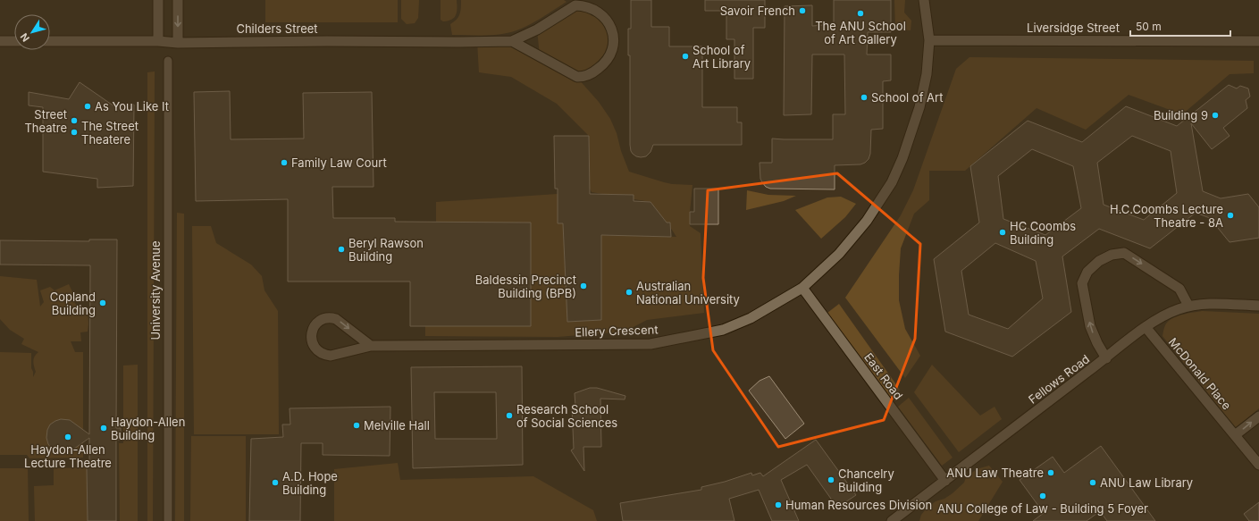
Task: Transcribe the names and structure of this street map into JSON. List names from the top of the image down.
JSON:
{
  "streets": {
    "street": [
      "Liversidge Street",
      "Childers Street",
      "University Avenue",
      "Ellery Crescent",
      "McDonald Place",
      "East Road",
      "Fellows Road"
    ]
  },
  "crossings": [
    ["Liversidge Street", "Ellery Crescent"],
    ["Ellery Crescent", "East Road"],
    ["McDonald Place", "Fellows Road"],
    ["East Road", "Fellows Road"]
  ],
  "places": [
    "Savoir French",
    "The ANU School of Art Gallery",
    "School of Art Library",
    "School of Art",
    "As You Like It",
    "Building 9",
    "Street Theatre",
    "The Street Theatere",
    "Family Law Court",
    "H.C.Coombs Lecture Theatre - 8A",
    "HC Coombs Building",
    "Beryl Rawson Building",
    "Baldessin Precinct Building (BPB)",
    "Australian National University",
    "Copland Building",
    "Research School of Social Sciences",
    "Melville Hall",
    "Haydon-Allen Building",
    "Haydon-Allen Lecture Theatre",
    "ANU Law Theatre",
    "Chancelry Building",
    "A.D. Hope Building",
    "ANU Law Library",
    "ANU College of Law - Building 5 Foyer",
    "Human Resources Division"
  ],
  "scale_bar": "50 m",
  "north": "bottom left"
}
